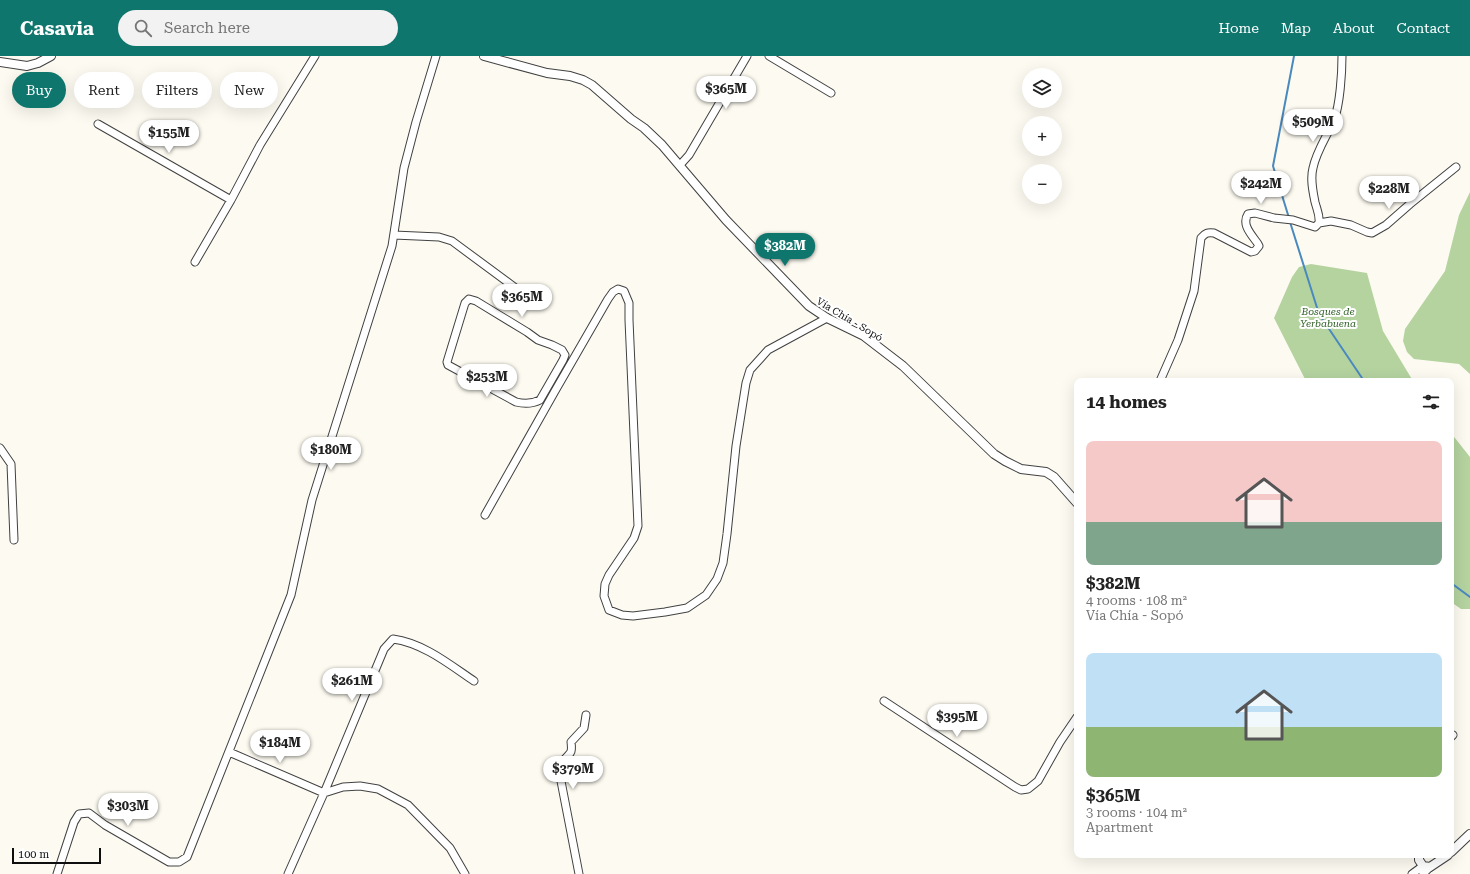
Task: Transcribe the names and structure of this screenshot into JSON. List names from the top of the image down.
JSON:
{
  "streets": {
    "street": ["Vía Chía - Sopó"]
  },
  "parks": ["Bosques de Yerbabuena"],
  "scale_bar": "100 m",
  "page": {
    "header": "Casavia",
    "search": "Search here",
    "nav": [
      "Home",
      "Map",
      "About",
      "Contact"
    ],
    "map_buttons": ["+", "−"],
    "chip": [
      "Buy",
      "Rent",
      "Filters",
      "New"
    ],
    "price": [
      "$365M",
      "$509M",
      "$155M",
      "$242M",
      "$228M",
      "$382M",
      "$365M",
      "$253M",
      "$180M",
      "$261M",
      "$395M",
      "$184M",
      "$379M",
      "$303M"
    ],
    "heading": "14 homes",
    "list": [
      {
        "name": "$382M",
        "note": "4 rooms · 108 m² · Vía Chía - Sopó"
      },
      {
        "name": "$365M",
        "note": "3 rooms · 104 m² · Apartment"
      }
    ],
    "scale": "100 m"
  }
}
